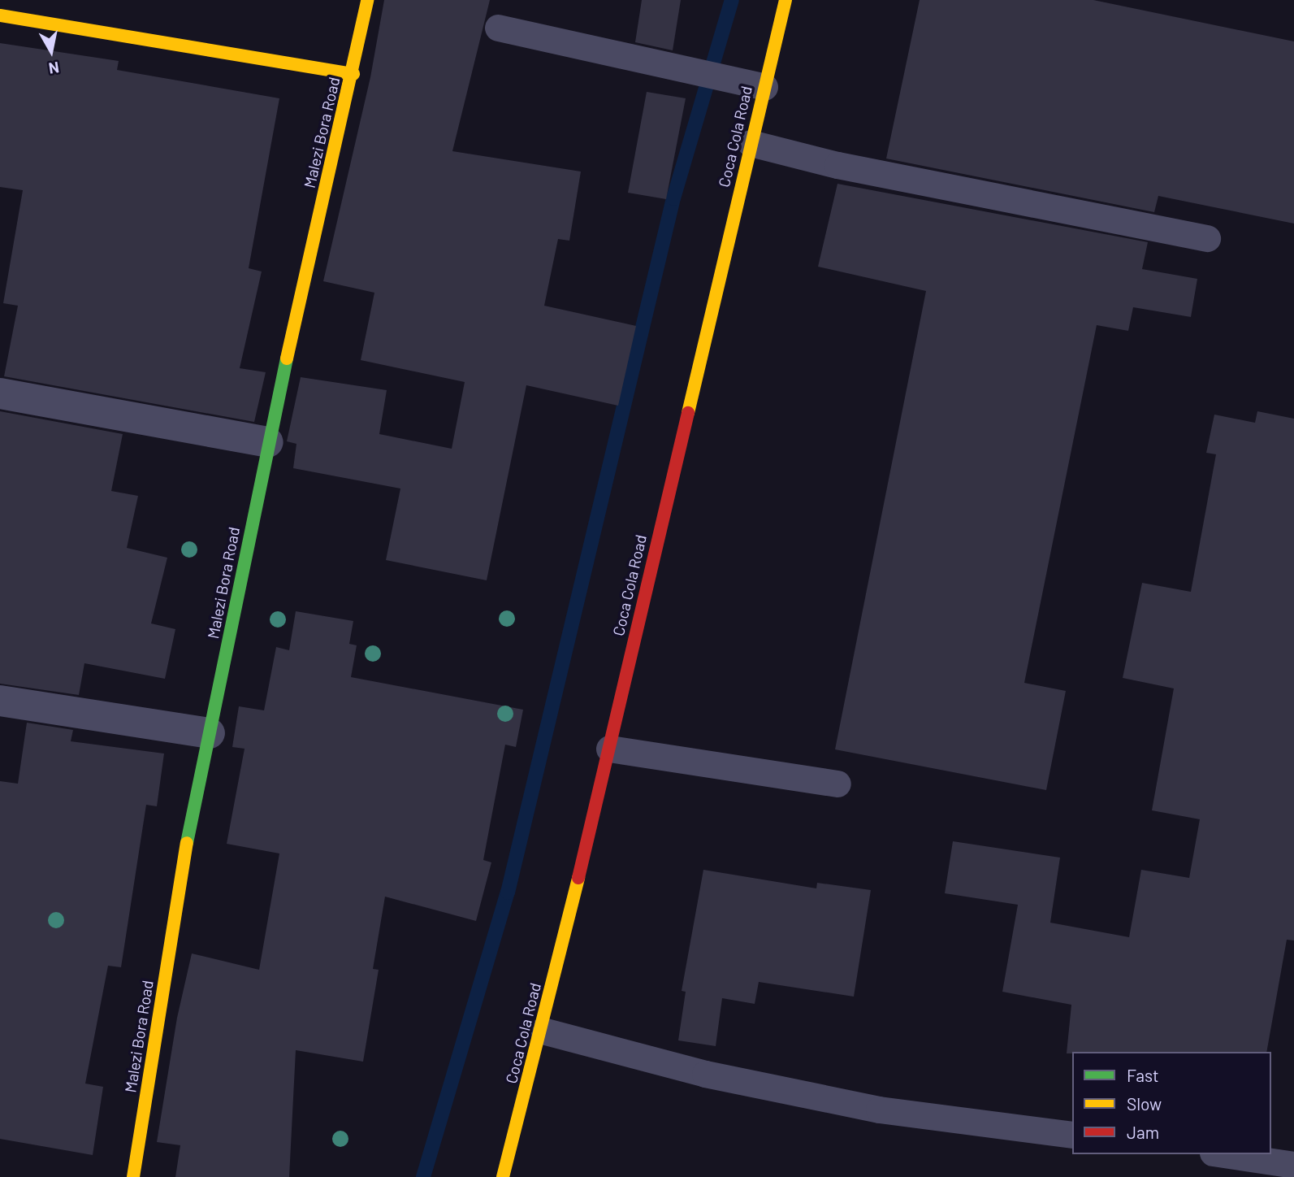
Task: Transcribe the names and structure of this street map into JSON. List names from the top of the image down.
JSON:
{
  "streets": {
    "street": ["Malezi Bora Road", "Coca Cola Road"]
  },
  "legend": ["Fast", "Slow", "Jam"],
  "north": "bottom"
}
